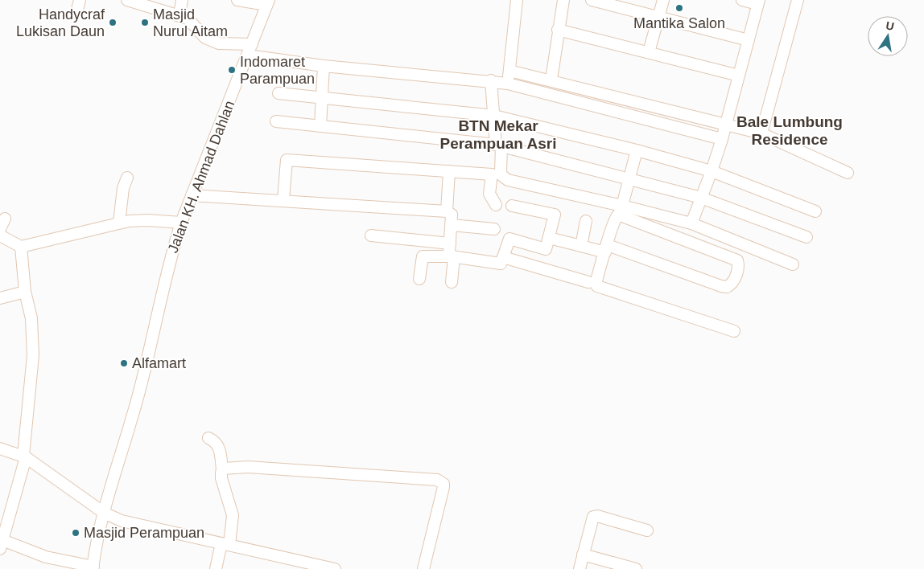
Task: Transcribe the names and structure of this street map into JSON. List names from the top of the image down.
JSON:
{
  "streets": {
    "street": ["Jalan KH. Ahmad Dahlan"]
  },
  "districts": ["Bale Lumbung Residence", "BTN Mekar Perampuan Asri"],
  "places": [
    "Mantika Salon",
    "Handycraf Lukisan Daun",
    "Masjid Nurul Aitam",
    "Indomaret Parampuan",
    "Alfamart",
    "Masjid Perampuan"
  ],
  "north": "top"
}
